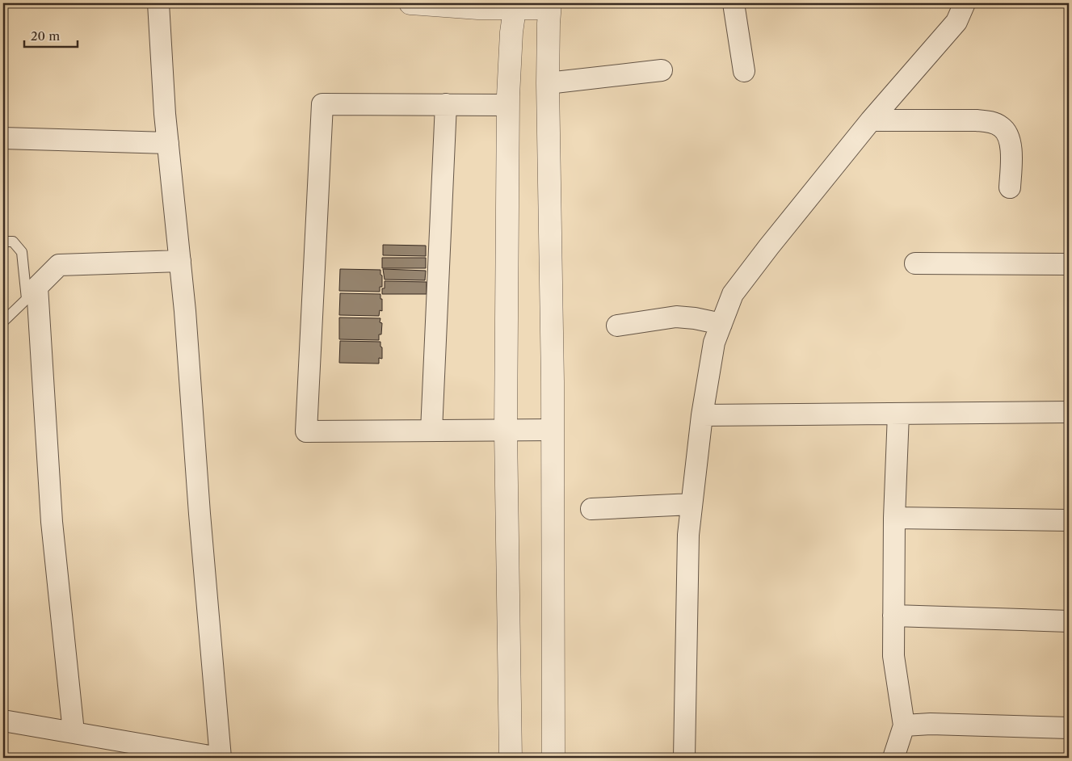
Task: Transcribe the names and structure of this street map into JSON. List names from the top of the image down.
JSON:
{
  "scale_bar": "20 m"
}
